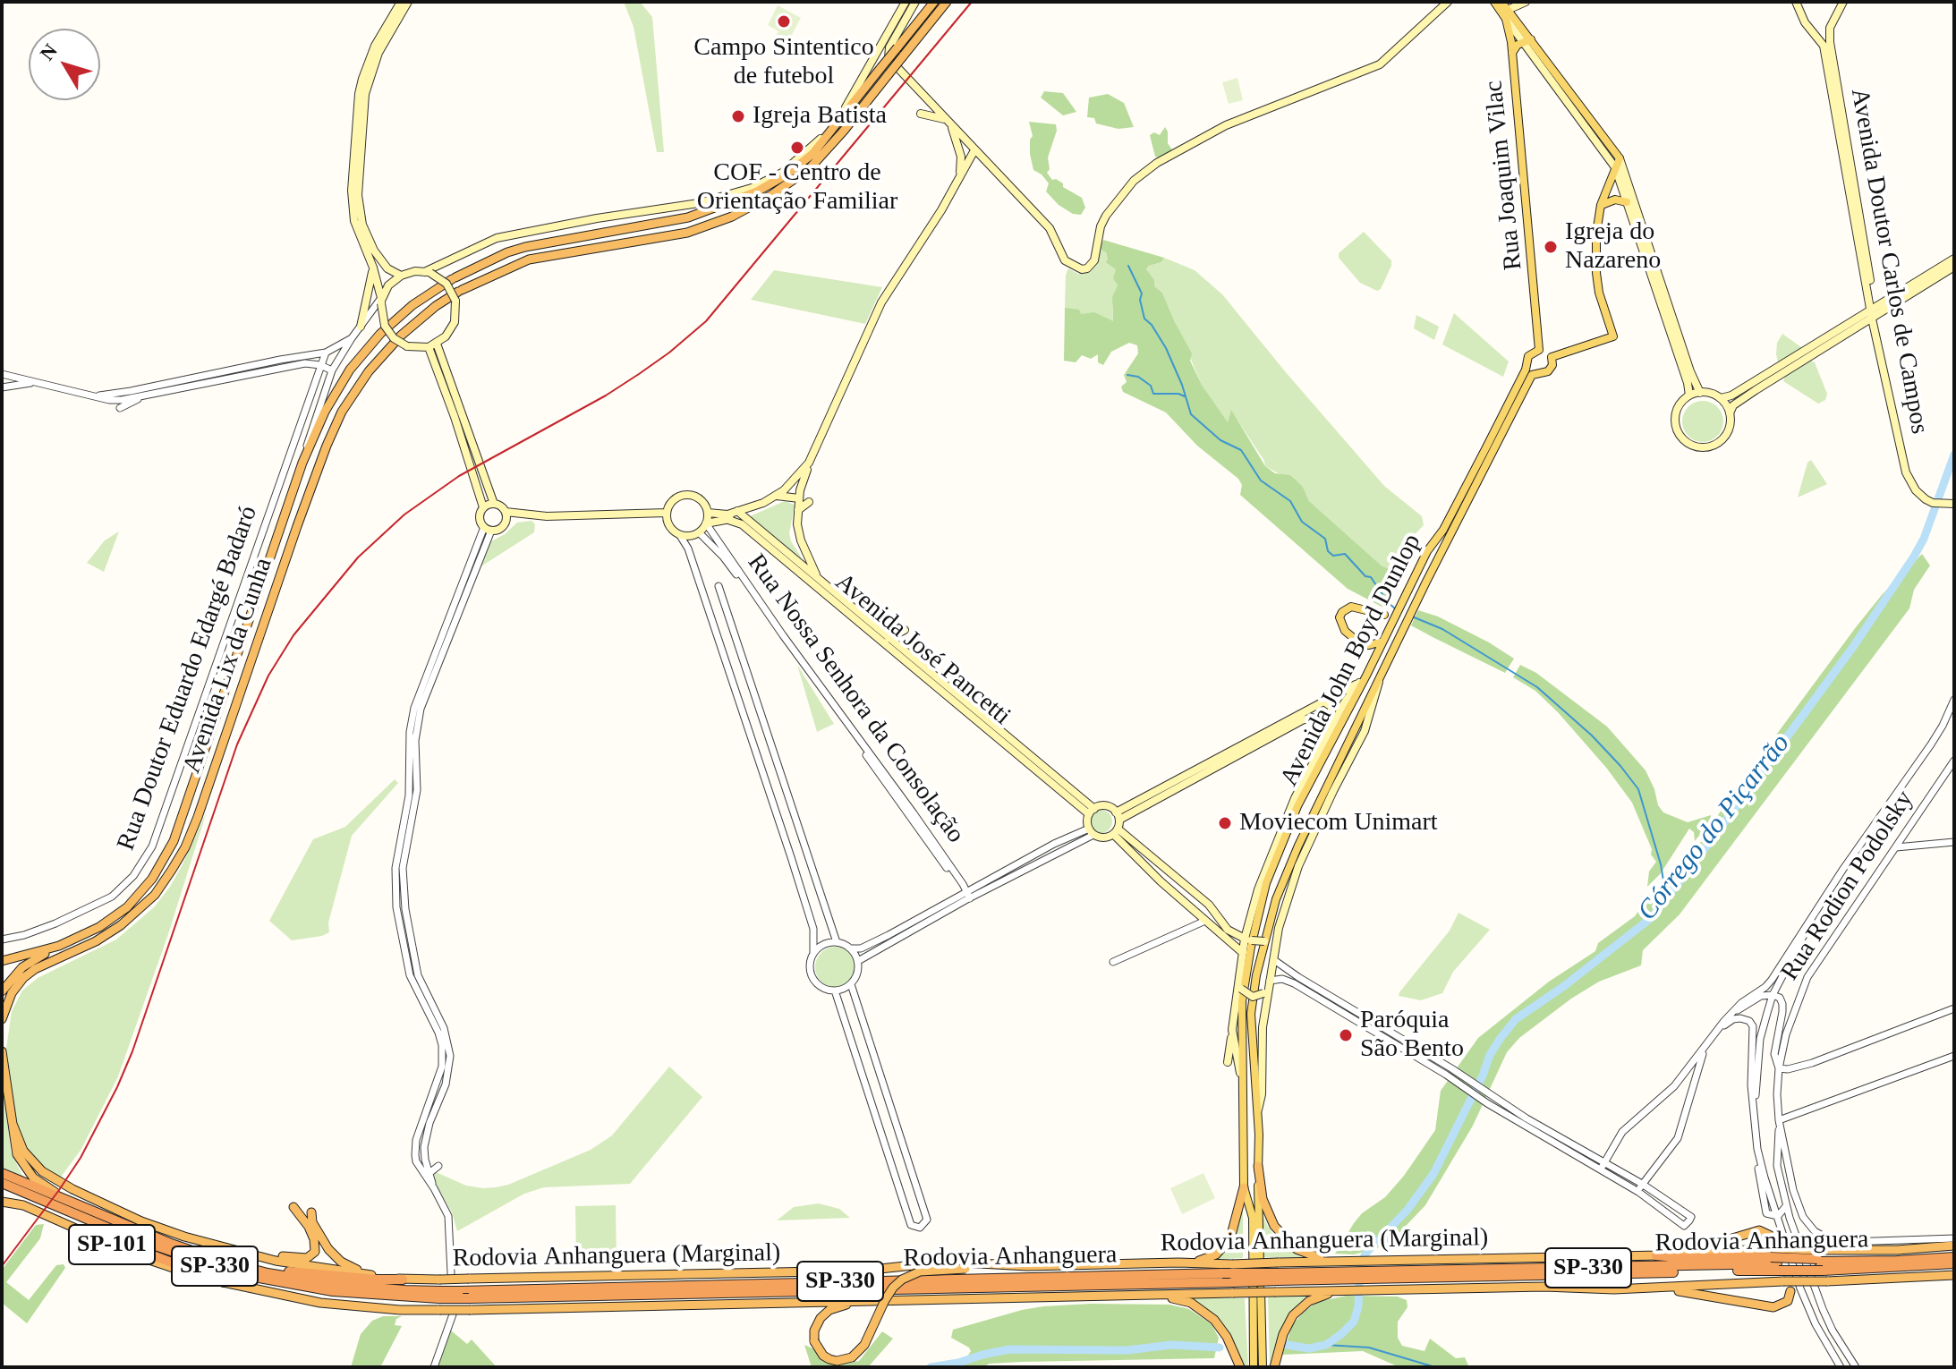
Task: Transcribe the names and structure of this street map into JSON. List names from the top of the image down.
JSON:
{
  "streets": {
    "highway": [
      "Avenida Lix da Cunha",
      "Rodovia Anhanguera (Marginal)",
      "Rodovia Anhanguera",
      "SP-101",
      "SP-330"
    ],
    "main road": [
      "Rua Joaquim Vilac",
      "Avenida Doutor Carlos de Campos",
      "Avenida José Pancetti",
      "Avenida John Boyd Dunlop"
    ],
    "street": ["Rua Doutor Eduardo Edargé Badaró", "Rua Nossa Senhora da Consolação", "Rua Rodion Podolsky"]
  },
  "crossings": [
    ["Rua Joaquim Vilac", "Avenida John Boyd Dunlop"],
    ["Rodovia Anhanguera (Marginal)", "Rodovia Anhanguera"],
    ["Rodovia Anhanguera (Marginal)", "SP-101"]
  ],
  "water": ["Córrego do Piçarrão"],
  "places": [
    "Campo Sintentico de futebol",
    "Igreja Batista",
    "COF - Centro de Orientação Familiar",
    "Igreja do Nazareno",
    "Moviecom Unimart",
    "Paróquia São Bento"
  ],
  "north": "top left"
}
